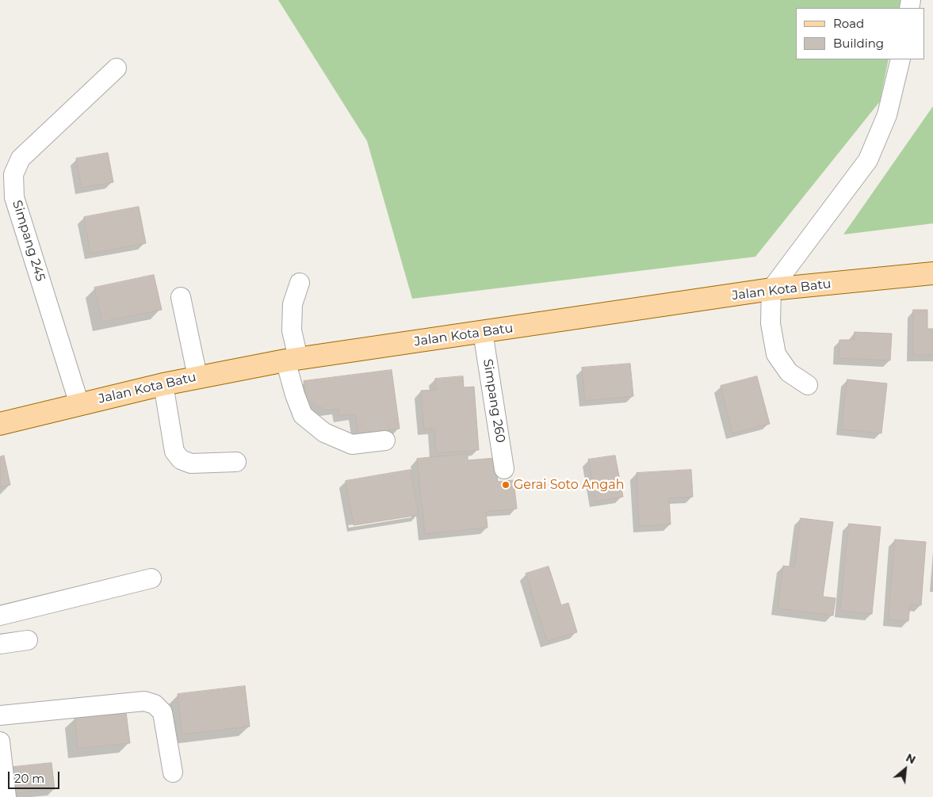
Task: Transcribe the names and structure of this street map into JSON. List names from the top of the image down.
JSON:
{
  "streets": {
    "main road": ["Jalan Kota Batu"],
    "street": ["Simpang 245", "Simpang 260"]
  },
  "crossings": [
    ["Simpang 245", "Jalan Kota Batu"],
    ["Jalan Kota Batu", "Simpang 260"]
  ],
  "places": ["Gerai Soto Angah"],
  "legend": ["Road", "Building"],
  "scale_bar": "20 m",
  "north": "top right"
}
